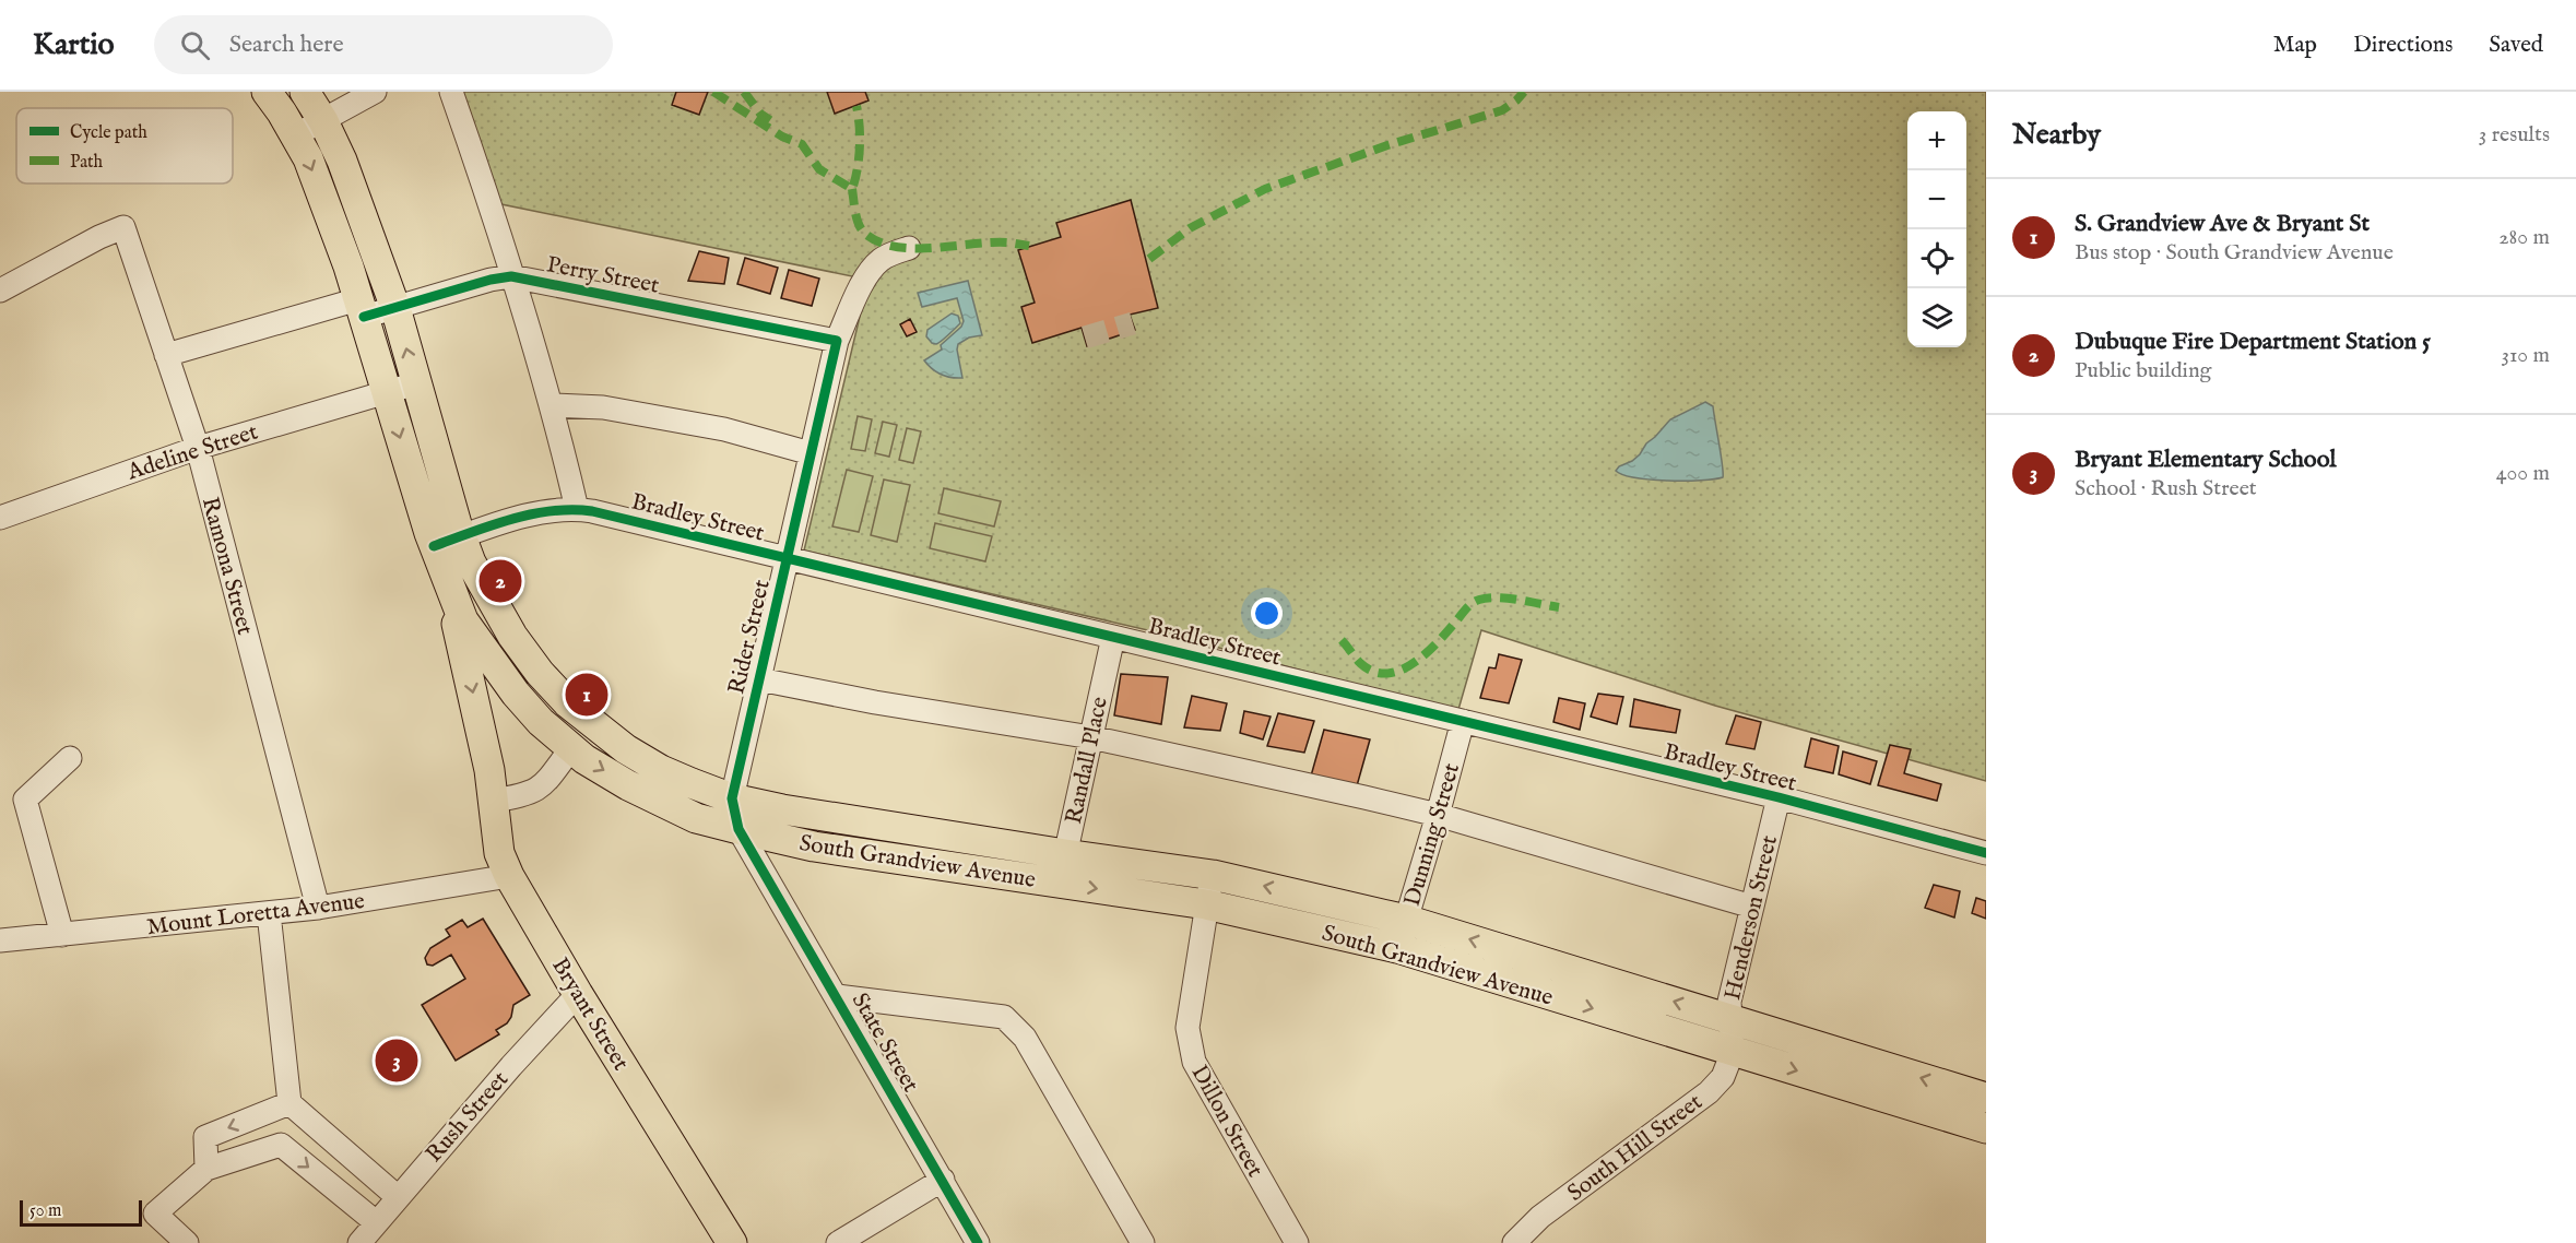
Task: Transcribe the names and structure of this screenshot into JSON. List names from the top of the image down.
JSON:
{
  "streets": {
    "main road": ["South Grandview Avenue", "Bryant Street"],
    "street": [
      "Perry Street",
      "Adeline Street",
      "Bradley Street",
      "Ramona Street",
      "Rider Street",
      "Randall Place",
      "Dunning Street",
      "Mount Loretta Avenue",
      "Henderson Street",
      "State Street",
      "Rush Street",
      "Dillon Street",
      "South Hill Street"
    ]
  },
  "crossings": [
    ["Perry Street", "Ramona Street"],
    ["Perry Street", "Rider Street"],
    ["Perry Street", "South Grandview Avenue"],
    ["Adeline Street", "Ramona Street"],
    ["Adeline Street", "South Grandview Avenue"],
    ["Bradley Street", "Rider Street"],
    ["Bradley Street", "Randall Place"],
    ["Bradley Street", "Dunning Street"],
    ["Bradley Street", "South Grandview Avenue"],
    ["Bradley Street", "Henderson Street"],
    ["Ramona Street", "Mount Loretta Avenue"],
    ["Rider Street", "South Grandview Avenue"],
    ["Rider Street", "State Street"],
    ["Randall Place", "South Grandview Avenue"],
    ["Dunning Street", "South Grandview Avenue"],
    ["South Grandview Avenue", "Henderson Street"],
    ["South Grandview Avenue", "Dillon Street"],
    ["South Grandview Avenue", "South Hill Street"],
    ["Mount Loretta Avenue", "Bryant Street"],
    ["Henderson Street", "South Hill Street"],
    ["Bryant Street", "Rush Street"]
  ],
  "legend": ["Cycle path", "Path"],
  "scale_bar": "50 m",
  "page": {
    "header": "Kartio",
    "search": "Search here",
    "nav": ["Map", "Directions", "Saved"],
    "heading": ["Nearby", "3 results"],
    "map_buttons": ["+", "−"],
    "list": [
      {
        "mark": "1",
        "name": "S. Grandview Ave & Bryant St",
        "note": "Bus stop · South Grandview Avenue",
        "value": "280 m"
      },
      {
        "mark": "2",
        "name": "Dubuque Fire Department Station 5",
        "note": "Public building",
        "value": "310 m"
      },
      {
        "mark": "3",
        "name": "Bryant Elementary School",
        "note": "School · Rush Street",
        "value": "400 m"
      }
    ],
    "pins": ["2", "1", "3"],
    "scale": "50 m"
  }
}
